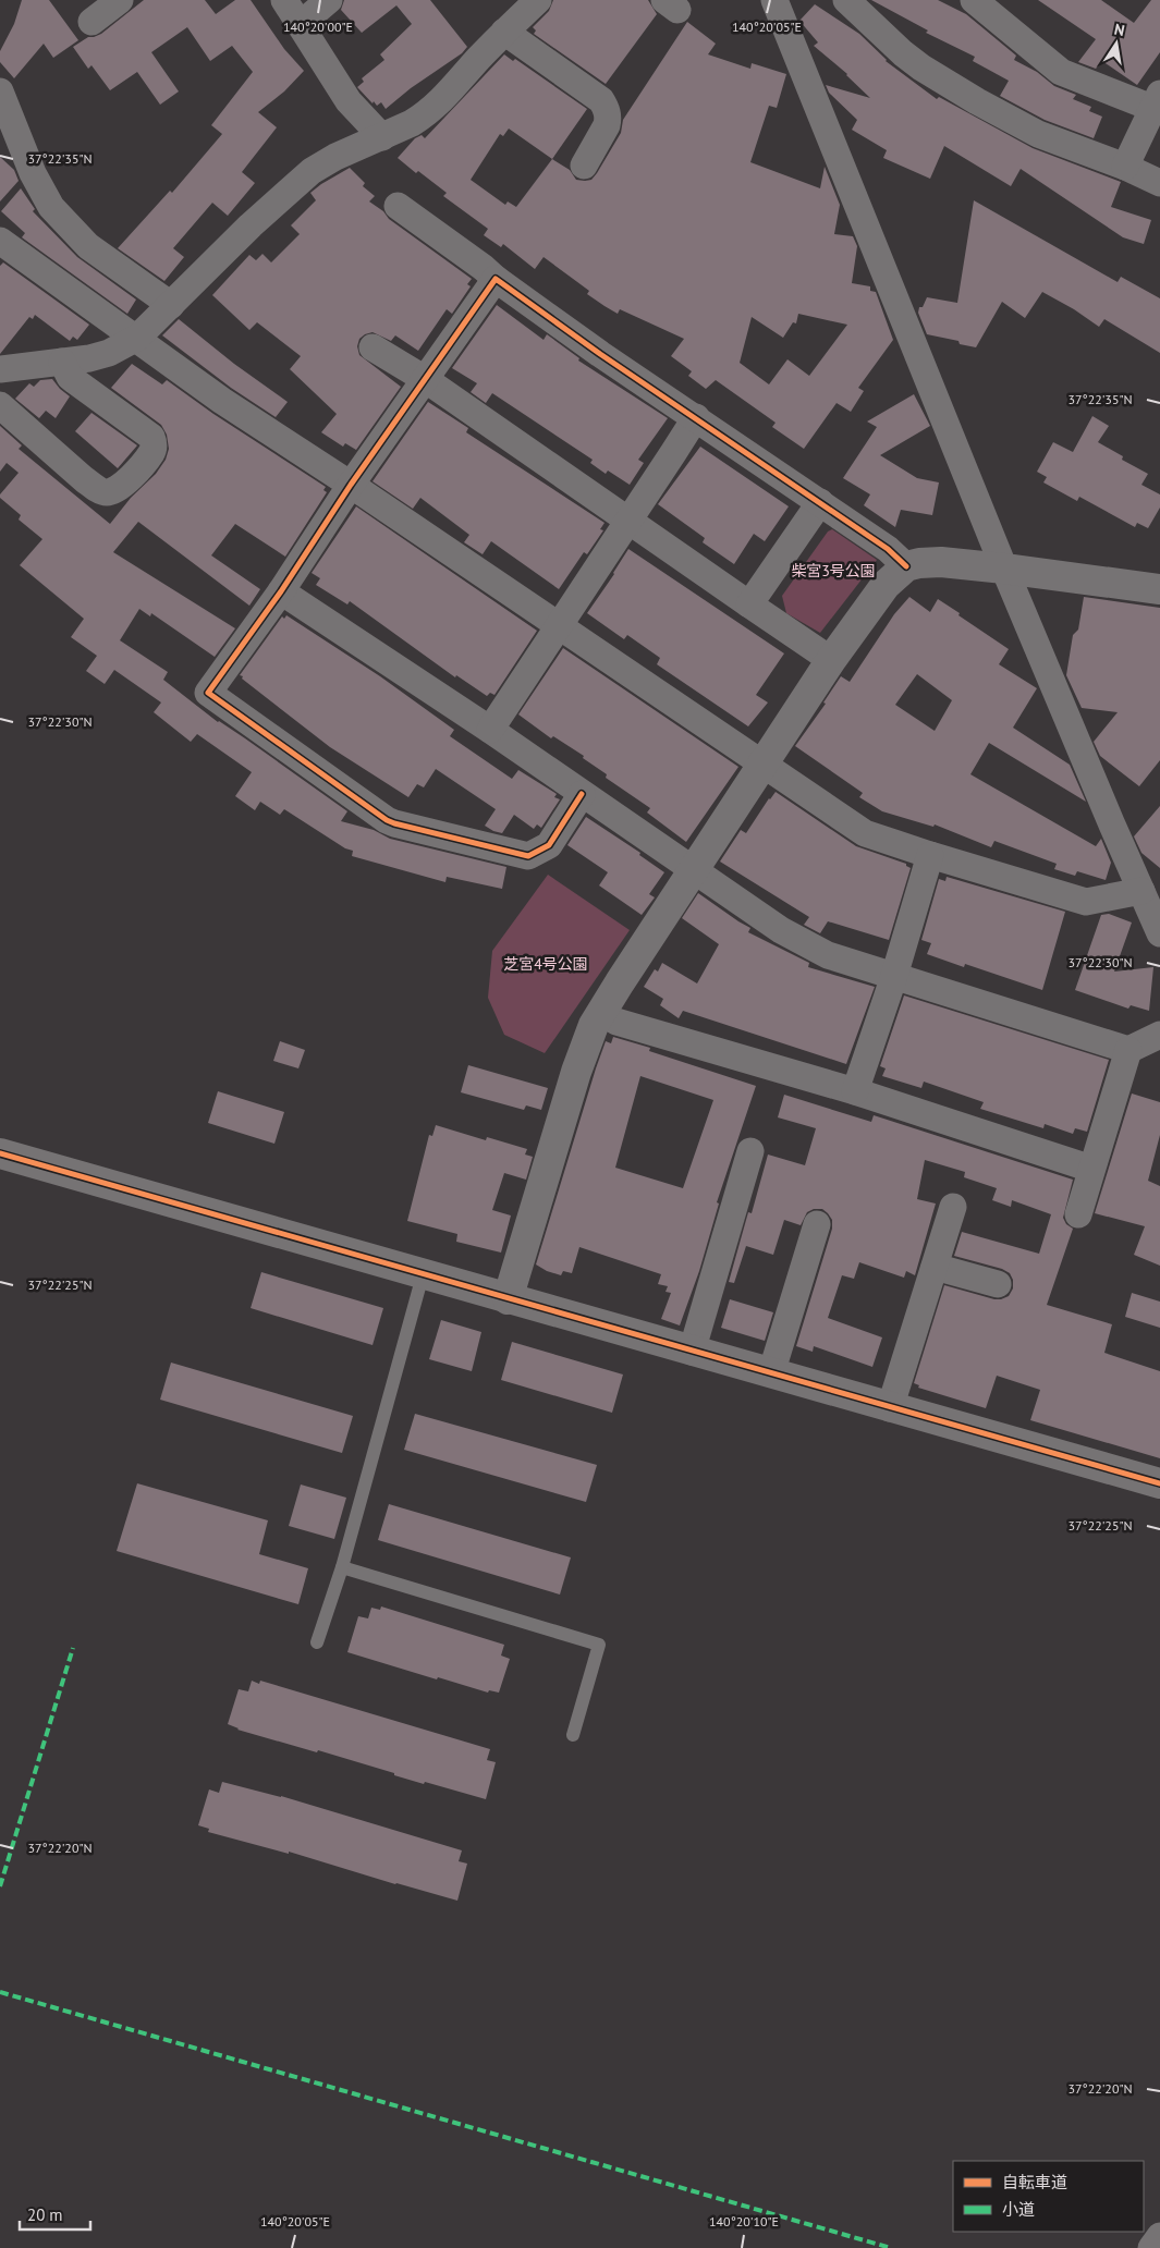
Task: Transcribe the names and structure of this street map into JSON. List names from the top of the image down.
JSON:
{
  "parks": ["柴宮3号公園", "芝宮4号公園"],
  "legend": ["自転車道", "小道"],
  "scale_bar": "20 m",
  "north": "top",
  "coordinates": [
    "140°20'00\"E",
    "140°20'05\"E",
    "37°22'35\"N",
    "37°22'30\"N",
    "37°22'25\"N",
    "37°22'20\"N",
    "140°20'10\"E"
  ]
}
